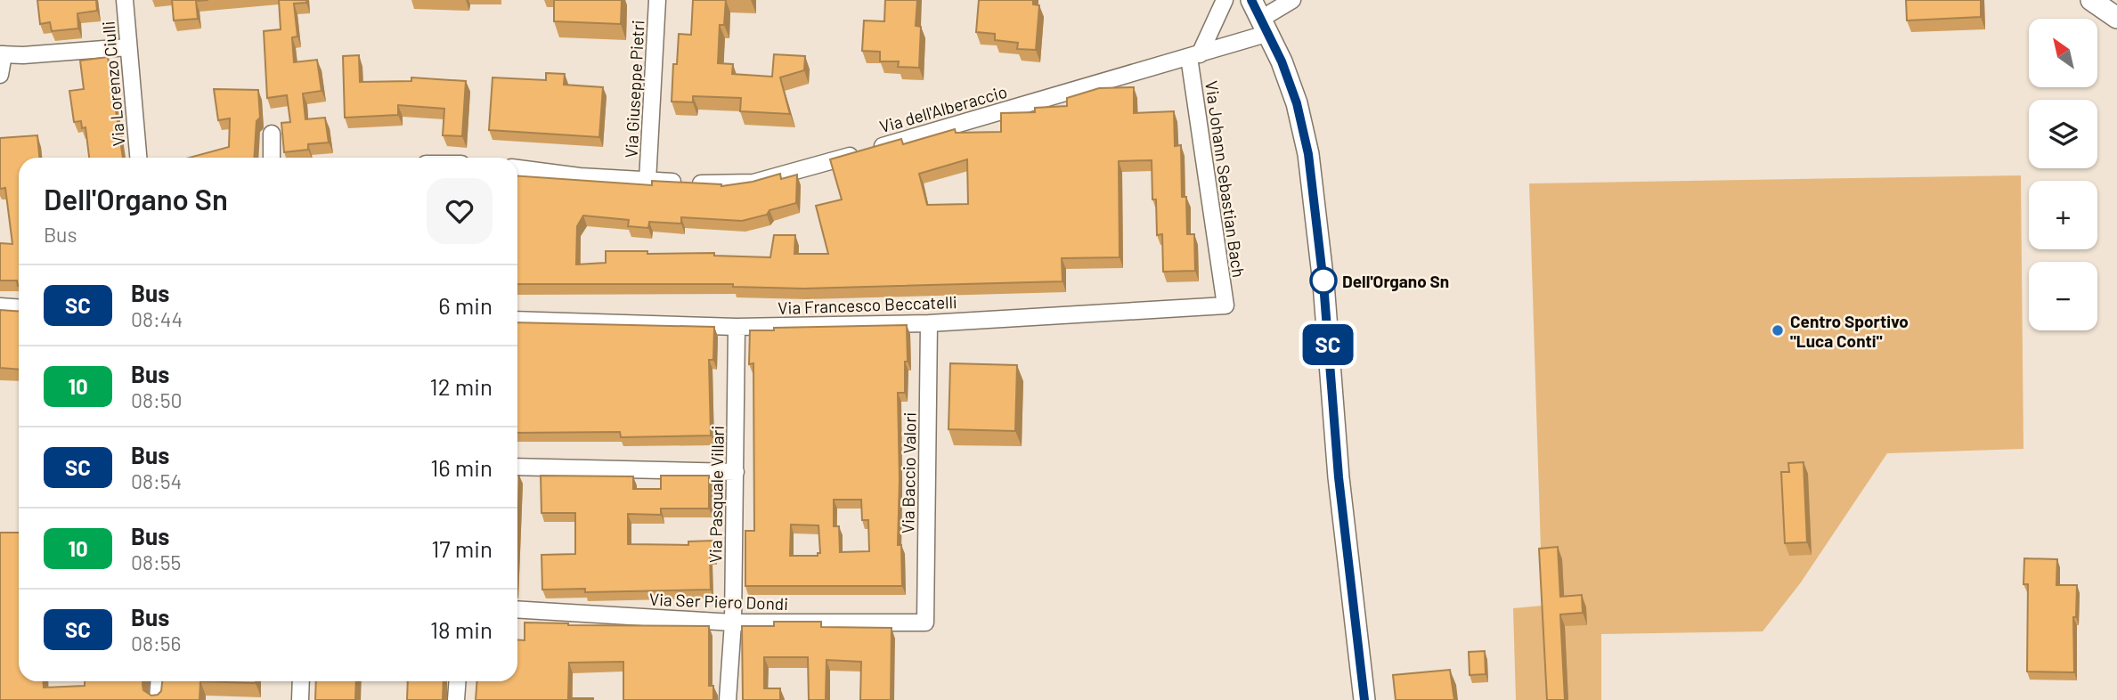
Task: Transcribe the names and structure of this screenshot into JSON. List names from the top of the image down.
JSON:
{
  "streets": {
    "street": [
      "Via Lorenzo Ciulli",
      "Via Giuseppe Pietri",
      "Via dell'Alberaccio",
      "Via Johann Sebastian Bach",
      "Via Francesco Beccatelli",
      "Via Baccio Valori",
      "Via Pasquale Villari",
      "Via Ser Piero Dondi"
    ]
  },
  "crossings": [
    ["Via Giuseppe Pietri", "Via dell'Alberaccio"],
    ["Via dell'Alberaccio", "Via Johann Sebastian Bach"],
    ["Via Johann Sebastian Bach", "Via Francesco Beccatelli"],
    ["Via Francesco Beccatelli", "Via Baccio Valori"],
    ["Via Francesco Beccatelli", "Via Pasquale Villari"],
    ["Via Baccio Valori", "Via Ser Piero Dondi"],
    ["Via Pasquale Villari", "Via Ser Piero Dondi"]
  ],
  "places": ["Dell'Organo Sn", "Centro Sportivo \"Luca Conti\""],
  "lines": ["bus line SC"],
  "north": "top left",
  "page": {
    "on_map": "SC",
    "map_buttons": ["+", "−"],
    "heading": ["Dell'Organo Sn", "Bus"],
    "list": [
      {
        "mark": "SC",
        "name": "Bus",
        "note": "08:44",
        "value": "6 min"
      },
      {
        "mark": "10",
        "name": "Bus",
        "note": "08:50",
        "value": "12 min"
      },
      {
        "mark": "SC",
        "name": "Bus",
        "note": "08:54",
        "value": "16 min"
      },
      {
        "mark": "10",
        "name": "Bus",
        "note": "08:55",
        "value": "17 min"
      },
      {
        "mark": "SC",
        "name": "Bus",
        "note": "08:56",
        "value": "18 min"
      }
    ]
  }
}
